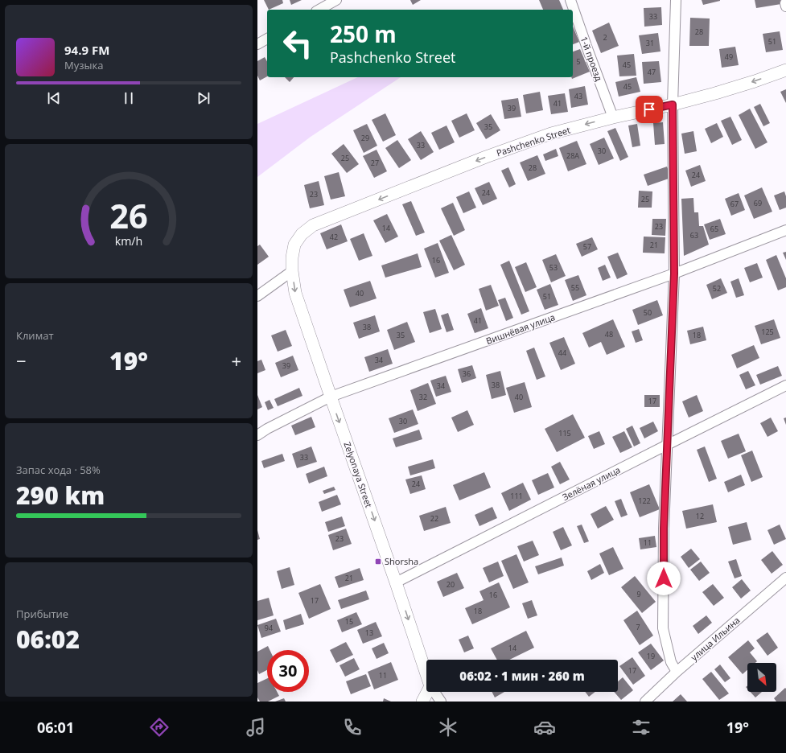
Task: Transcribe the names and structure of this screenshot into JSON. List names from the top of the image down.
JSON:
{
  "streets": {
    "street": [
      "1-й проезд",
      "Pashchenko Street",
      "Вишнёвая улица",
      "Zelyonaya Street",
      "Зелёная улица",
      "улица Ильина"
    ]
  },
  "crossings": [
    ["1-й проезд", "Pashchenko Street"],
    ["Pashchenko Street", "Zelyonaya Street"],
    ["Вишнёвая улица", "Zelyonaya Street"],
    ["Zelyonaya Street", "Зелёная улица"]
  ],
  "one_way": ["Pashchenko Street", "Zelyonaya Street"],
  "places": {
    "transit": ["Shorsha"]
  },
  "house_numbers": [
    "33",
    "28",
    "2",
    "51",
    "31",
    "49",
    "5",
    "45",
    "47",
    "45",
    "43",
    "41",
    "39",
    "35",
    "29",
    "33",
    "30",
    "28А",
    "25",
    "27",
    "28",
    "24",
    "24",
    "23",
    "25",
    "69",
    "67",
    "23",
    "14",
    "65",
    "63",
    "42",
    "21",
    "57",
    "16",
    "53",
    "55",
    "52",
    "40",
    "51",
    "50",
    "41",
    "38",
    "125",
    "48",
    "35",
    "18",
    "44",
    "34",
    "39",
    "36",
    "38",
    "34",
    "32",
    "40",
    "17",
    "30",
    "115",
    "33",
    "24",
    "111",
    "122",
    "12",
    "22",
    "23",
    "11",
    "21",
    "20",
    "9",
    "16",
    "17",
    "18",
    "15",
    "7",
    "94",
    "13",
    "14",
    "19",
    "17",
    "11"
  ],
  "north": "bottom right",
  "page": {
    "turn": ["250 m", "Pashchenko Street"],
    "song": ["94.9 FM", "Музыка"],
    "tile": [
      "Климат",
      ["Запас хода · 58%", "290 km"],
      ["Прибытие", "06:02"]
    ],
    "heat": ["−", "19°", "+"],
    "limit": "30",
    "trip": "06:02 · 1 мин · 260 m",
    "tabs": ["06:01", "19°"],
    "gauge": ["26", "km/h"]
  }
}
